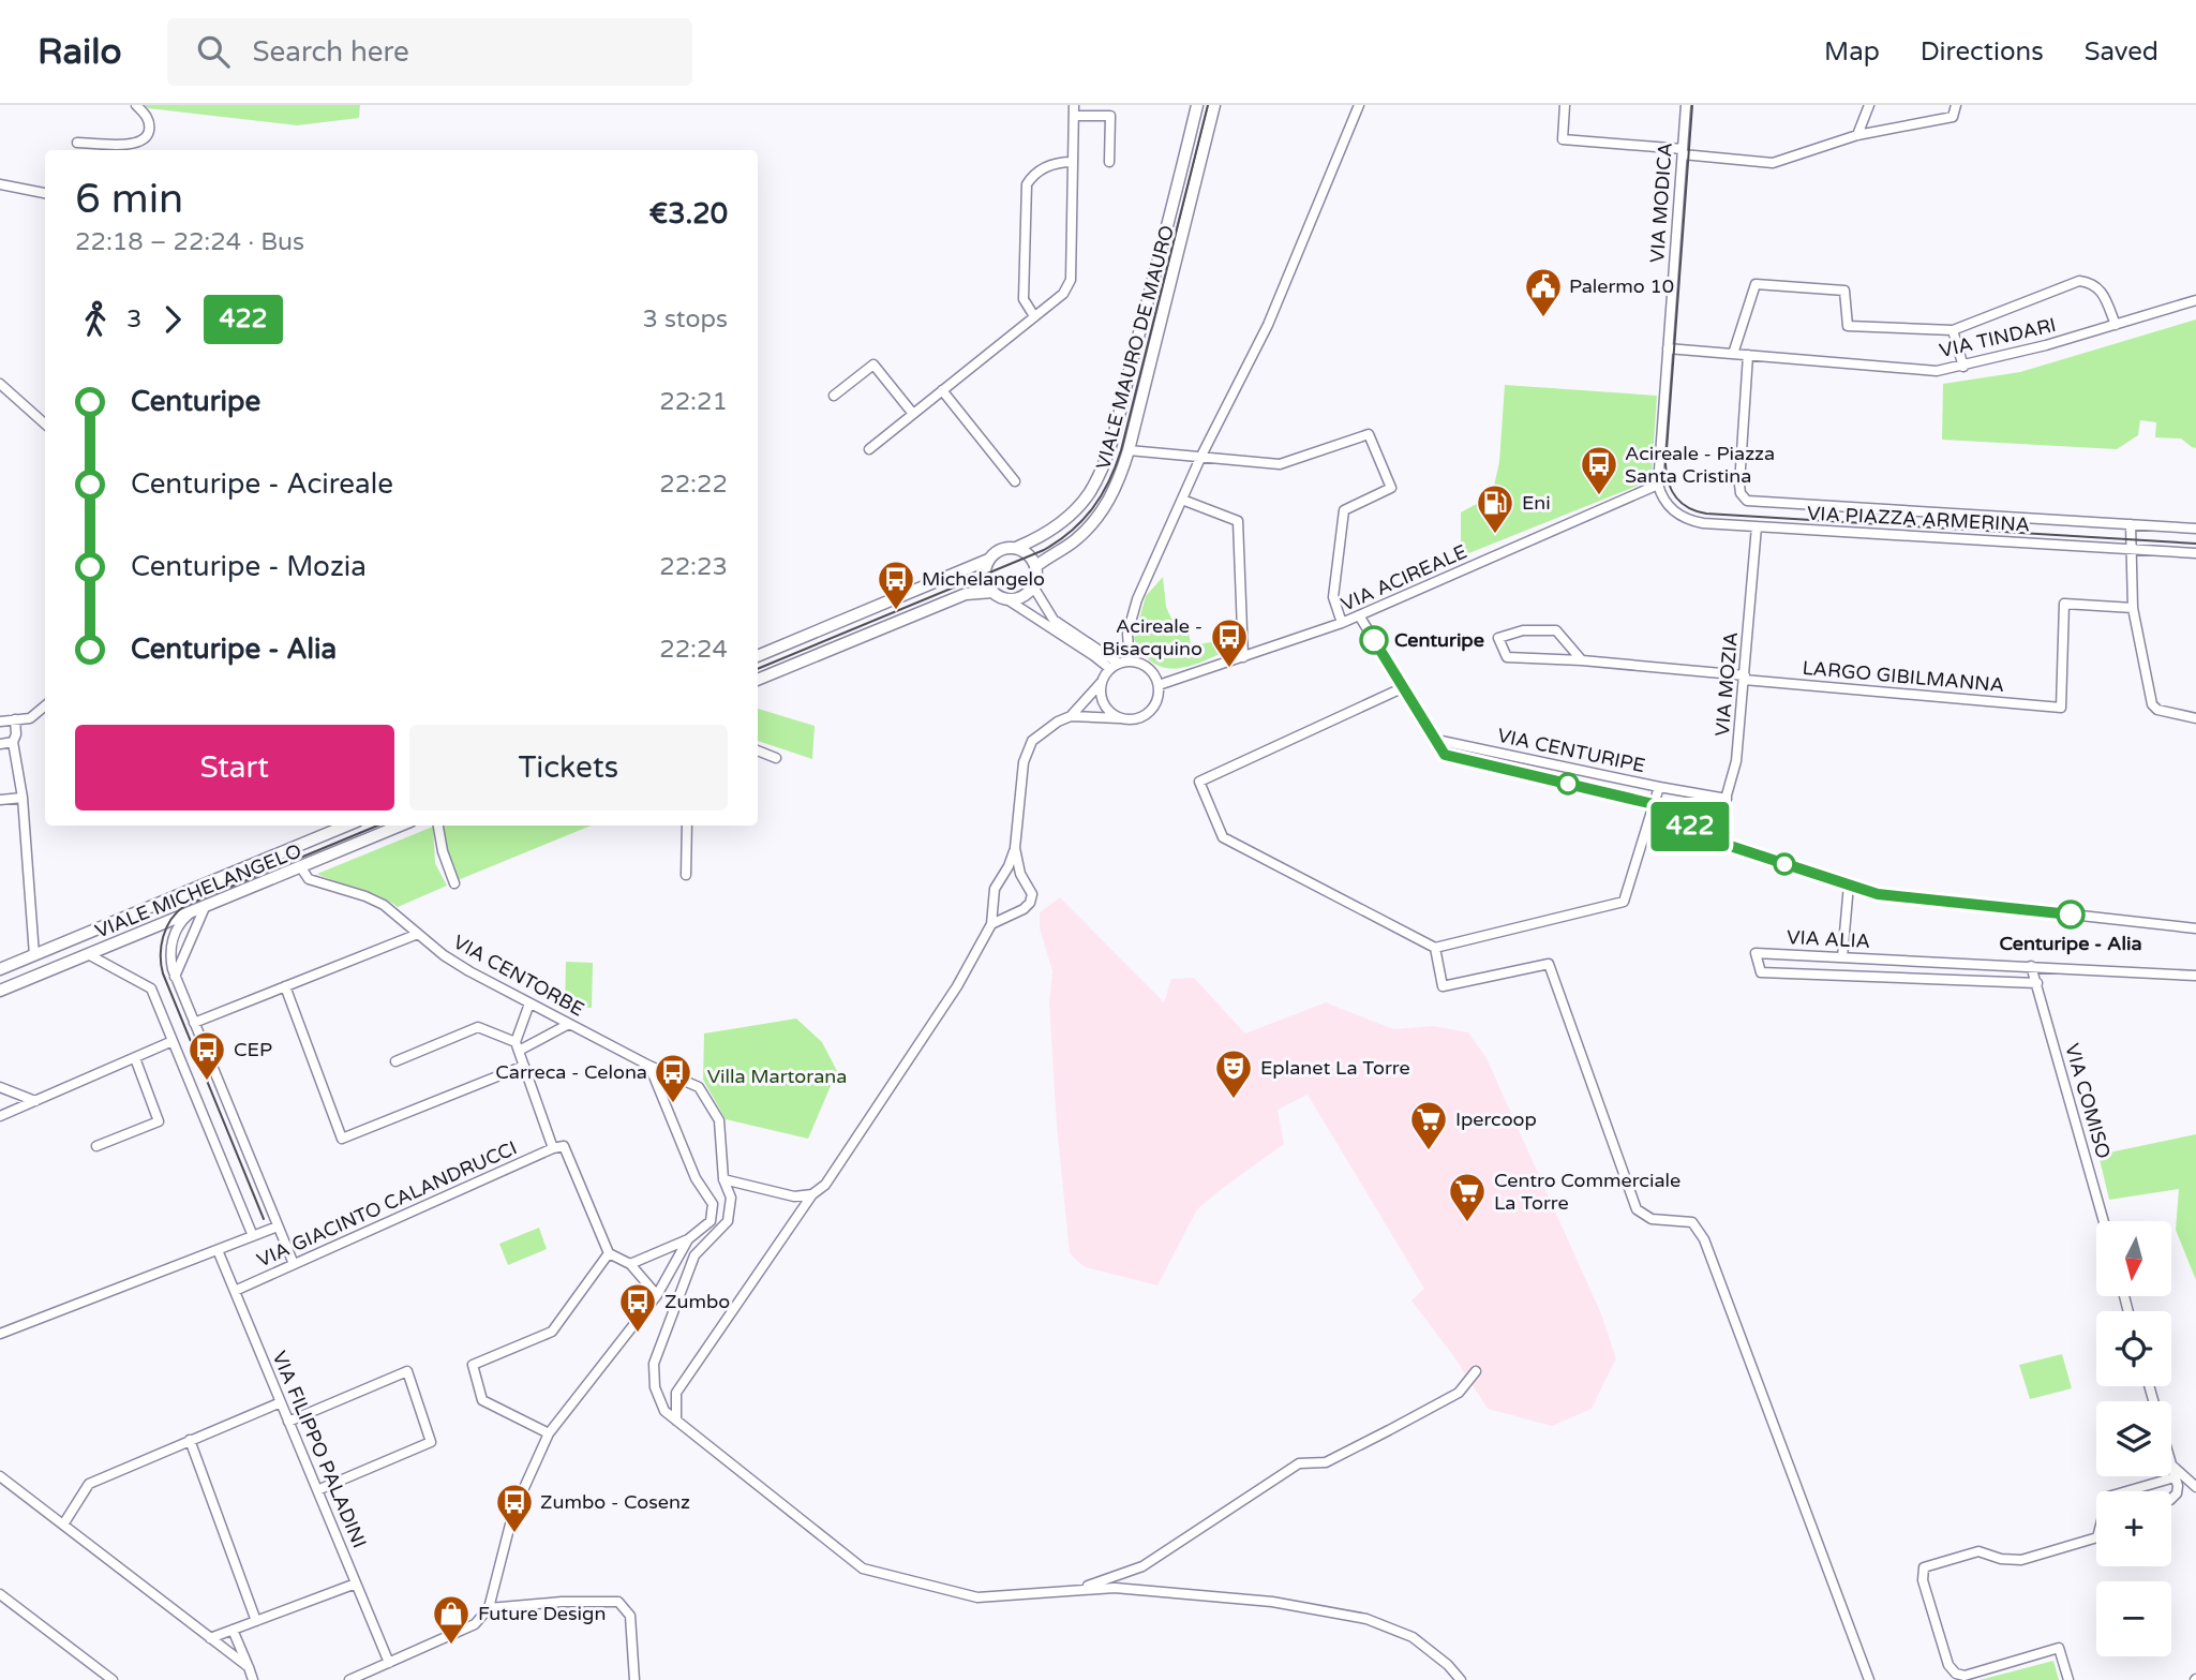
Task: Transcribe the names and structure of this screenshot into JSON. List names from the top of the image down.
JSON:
{
  "streets": {
    "street": [
      "VIA MODICA",
      "VIA TINDARI",
      "VIALE MAURO DE MAURO",
      "VIA PIAZZA ARMERINA",
      "VIA ACIREALE",
      "LARGO GIBILMANNA",
      "VIA MOZIA",
      "VIA CENTURIPE",
      "VIALE MICHELANGELO",
      "VIA ALIA",
      "VIA CENTORBE",
      "VIA COMISO",
      "VIA GIACINTO CALANDRUCCI",
      "VIA FILIPPO PALADINI"
    ]
  },
  "crossings": [
    ["VIA MODICA", "VIA TINDARI"],
    ["VIA MODICA", "VIA PIAZZA ARMERINA"],
    ["VIA MODICA", "VIA ACIREALE"],
    ["VIA TINDARI", "VIA PIAZZA ARMERINA"],
    ["VIA PIAZZA ARMERINA", "VIA ACIREALE"],
    ["VIA PIAZZA ARMERINA", "VIA MOZIA"],
    ["LARGO GIBILMANNA", "VIA MOZIA"],
    ["VIALE MICHELANGELO", "VIA CENTORBE"],
    ["VIA ALIA", "VIA COMISO"],
    ["VIA GIACINTO CALANDRUCCI", "VIA FILIPPO PALADINI"]
  ],
  "parks": ["Villa Martorana"],
  "places": {
    "public building": ["Palermo 10"],
    "bus stop": [
      "Acireale - Piazza Santa Cristina",
      "Michelangelo",
      "Acireale - Bisacquino",
      "CEP",
      "Carreca - Celona",
      "Zumbo",
      "Zumbo - Cosenz"
    ],
    "fuel station": ["Eni"],
    "other": ["Centuripe", "Centuripe - Alia"],
    "theatre": ["Eplanet La Torre"],
    "supermarket": ["Ipercoop", "Centro Commerciale La Torre"],
    "shop": ["Future Design"]
  },
  "lines": ["bus line 422"],
  "north": "bottom",
  "page": {
    "header": "Railo",
    "search": "Search here",
    "nav": ["Map", "Directions", "Saved"],
    "on_map": "422",
    "heading": ["6 min", "22:18 – 22:24 · Bus", "€3.20"],
    "legs": ["3", "422", "3 stops"],
    "list": [
      {
        "name": "Centuripe",
        "value": "22:21"
      },
      {
        "name": "Centuripe - Acireale",
        "value": "22:22"
      },
      {
        "name": "Centuripe - Mozia",
        "value": "22:23"
      },
      {
        "name": "Centuripe - Alia",
        "value": "22:24"
      }
    ],
    "buttons": ["Start", "Tickets"],
    "map_buttons": ["+", "−"]
  }
}
